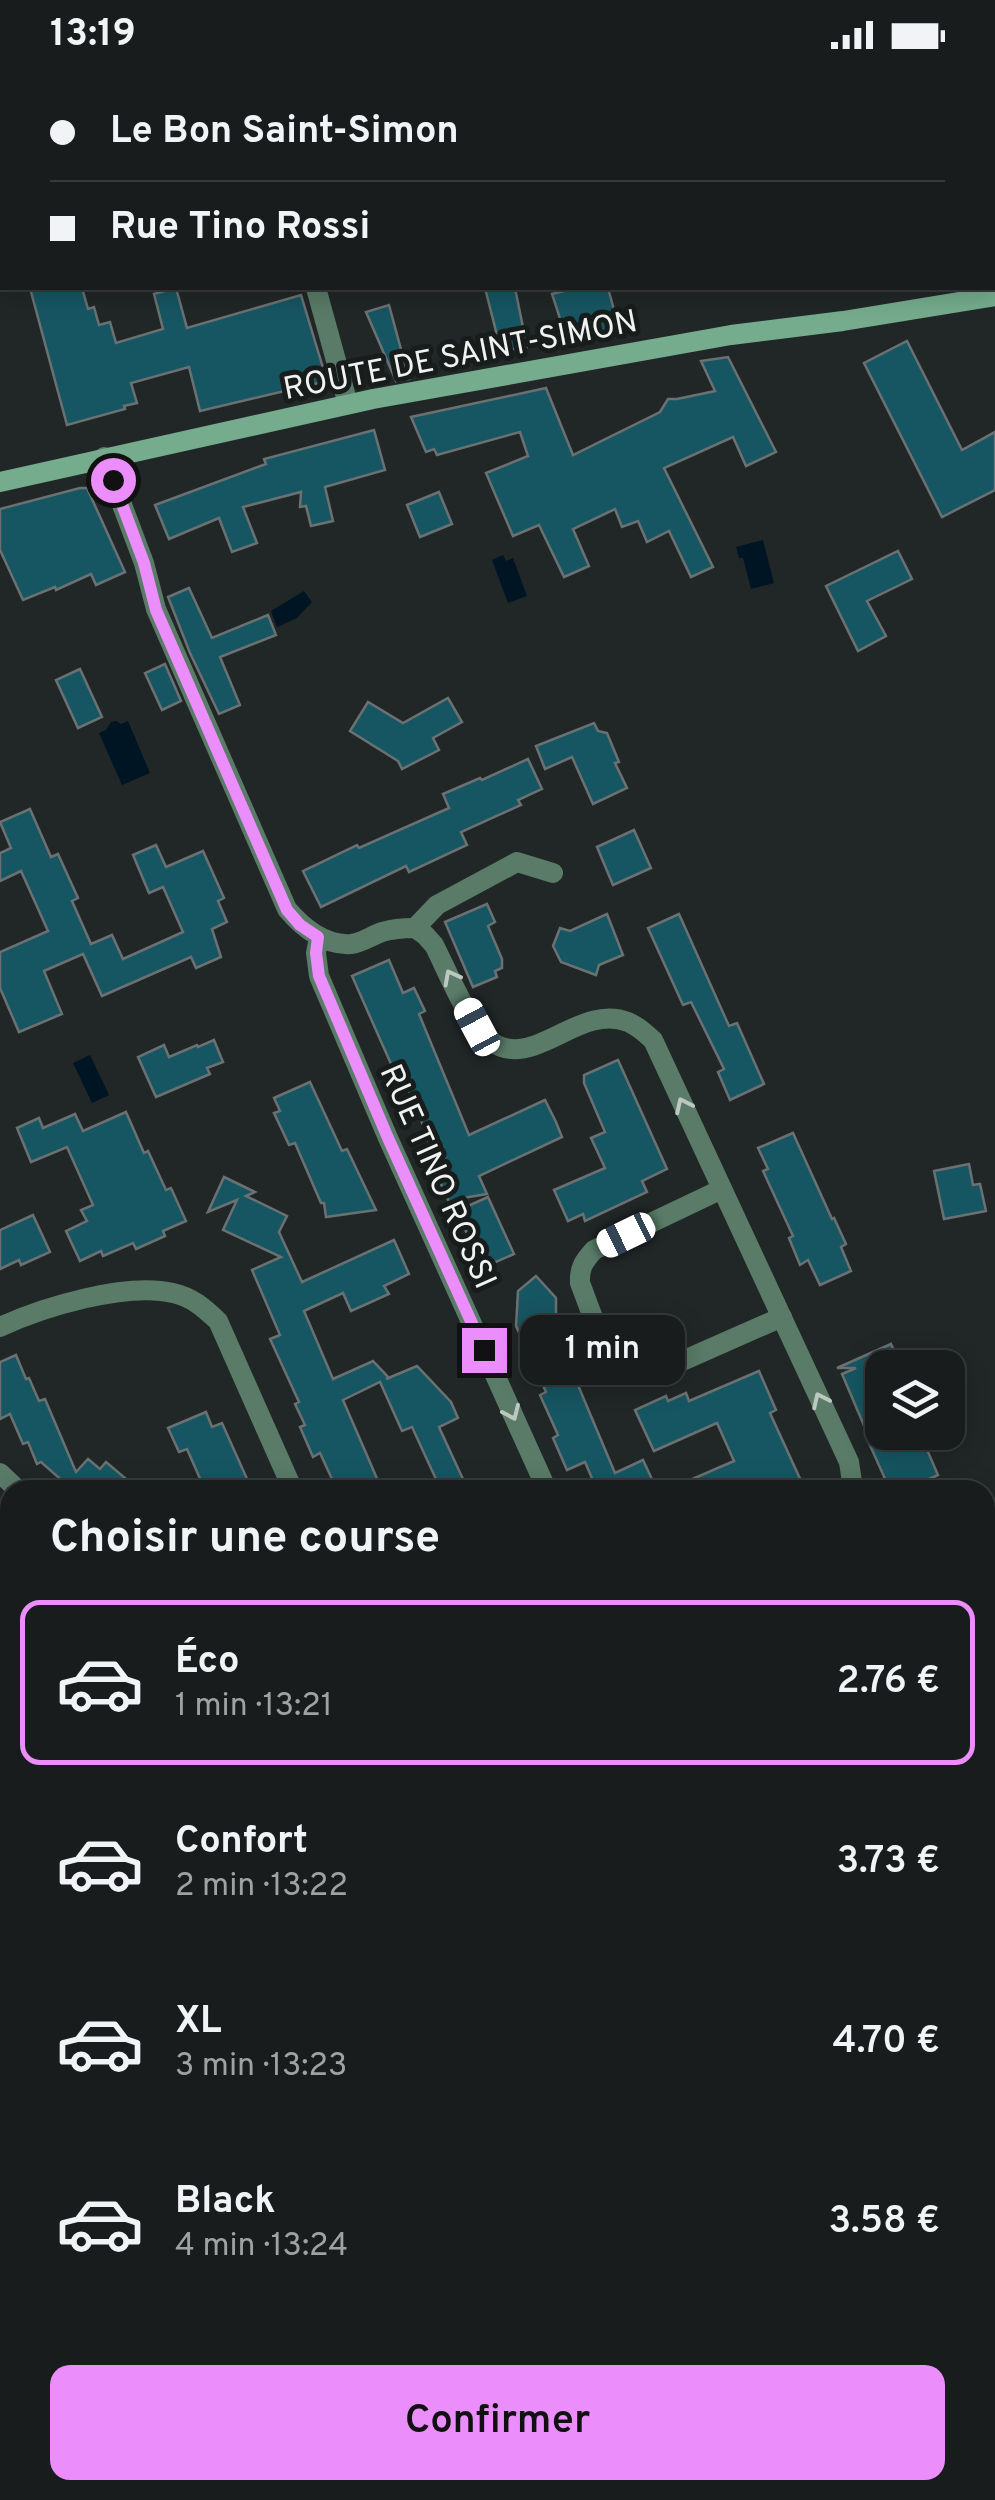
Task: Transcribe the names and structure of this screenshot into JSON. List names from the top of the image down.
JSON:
{
  "streets": {
    "main road": ["ROUTE DE SAINT-SIMON"],
    "street": ["RUE TINO ROSSI"]
  },
  "one_way": ["RUE TINO ROSSI"],
  "page": {
    "status": "13:19",
    "banner": ["Le Bon Saint-Simon", "Rue Tino Rossi"],
    "bubble": "1 min",
    "heading": "Choisir une course",
    "list": [
      {
        "name": "Éco",
        "note": "1 min · 13:21",
        "value": "2.76 €"
      },
      {
        "name": "Confort",
        "note": "2 min · 13:22",
        "value": "3.73 €"
      },
      {
        "name": "XL",
        "note": "3 min · 13:23",
        "value": "4.70 €"
      },
      {
        "name": "Black",
        "note": "4 min · 13:24",
        "value": "3.58 €"
      }
    ],
    "buttons": "Confirmer"
  }
}
